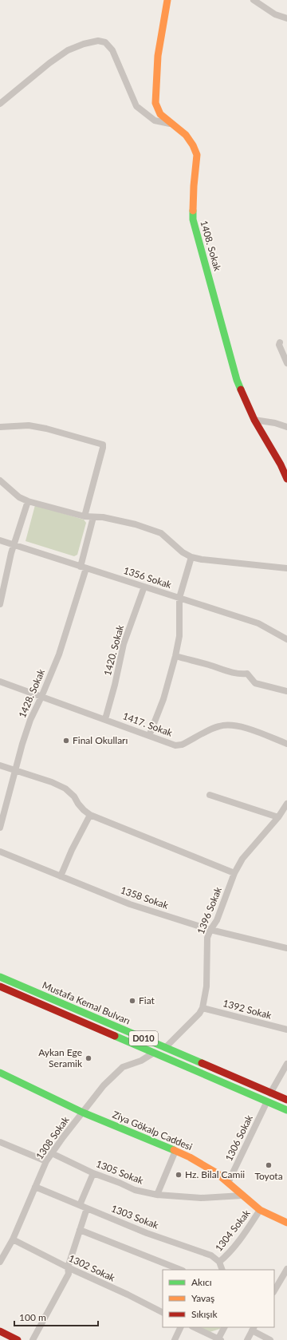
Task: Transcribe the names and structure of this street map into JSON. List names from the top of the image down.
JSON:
{
  "streets": {
    "main road": [
      "1408. Sokak",
      "Mustafa Kemal Bulvarı",
      "D010",
      "Ziya Gökalp Caddesi"
    ],
    "street": [
      "1356 Sokak",
      "1420. Sokak",
      "1428. Sokak",
      "1417. Sokak",
      "1358 Sokak",
      "1396 Sokak",
      "1392 Sokak",
      "1308 Sokak",
      "1306 Sokak",
      "1305 Sokak",
      "1303 Sokak",
      "1304 Sokak",
      "1302 Sokak"
    ]
  },
  "crossings": [
    ["1356 Sokak", "1420. Sokak"],
    ["1356 Sokak", "1428. Sokak"],
    ["1420. Sokak", "1417. Sokak"],
    ["1428. Sokak", "1417. Sokak"],
    ["1358 Sokak", "1396 Sokak"],
    ["1396 Sokak", "Mustafa Kemal Bulvarı"],
    ["1396 Sokak", "1392 Sokak"],
    ["Mustafa Kemal Bulvarı", "1308 Sokak"],
    ["Mustafa Kemal Bulvarı", "1306 Sokak"],
    ["Ziya Gökalp Caddesi", "1308 Sokak"],
    ["Ziya Gökalp Caddesi", "1306 Sokak"],
    ["Ziya Gökalp Caddesi", "1305 Sokak"],
    ["Ziya Gökalp Caddesi", "1304 Sokak"],
    ["1308 Sokak", "1305 Sokak"],
    ["1308 Sokak", "1303 Sokak"],
    ["1308 Sokak", "1302 Sokak"],
    ["1303 Sokak", "1304 Sokak"]
  ],
  "places": [
    "Final Okulları",
    "Fiat",
    "Aykan Ege Seramik",
    "Toyota",
    "Hz. Bilal Camii"
  ],
  "legend": ["Akıcı", "Yavaş", "Sıkışık"],
  "scale_bar": "100 m"
}
